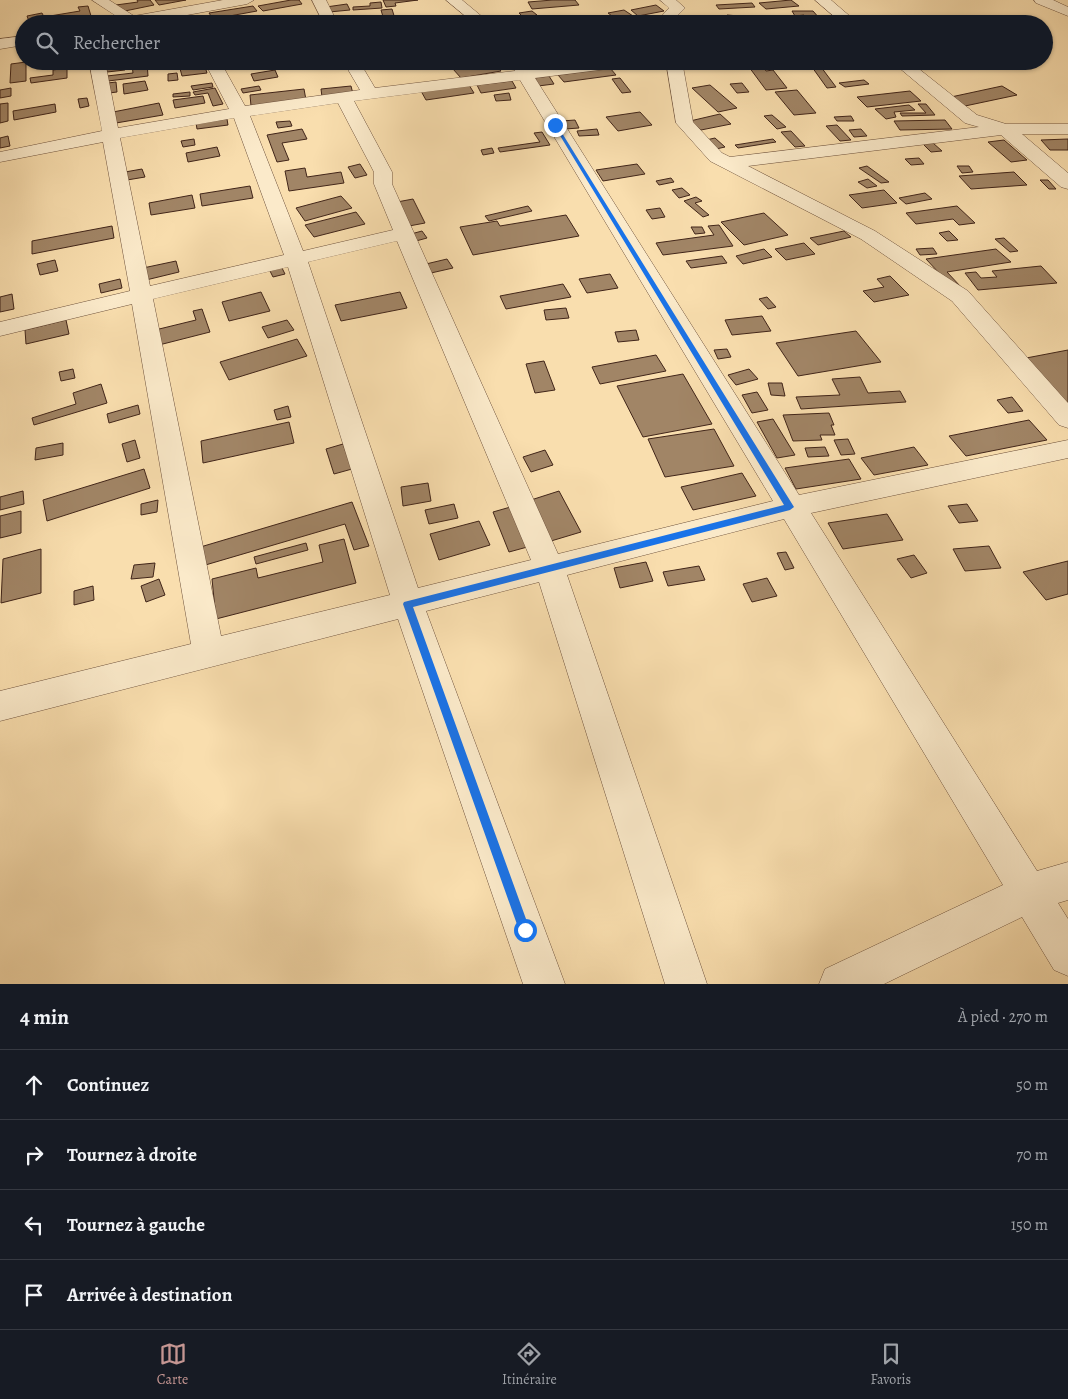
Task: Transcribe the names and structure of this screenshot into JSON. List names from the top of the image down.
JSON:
{
  "page": {
    "search": "Rechercher",
    "heading": ["4 min", "À pied · 270 m"],
    "list": [
      ["Continuez", "50 m"],
      ["Tournez à droite", "70 m"],
      ["Tournez à gauche", "150 m"],
      "Arrivée à destination"
    ],
    "nav": ["Carte", "Itinéraire", "Favoris"]
  }
}
